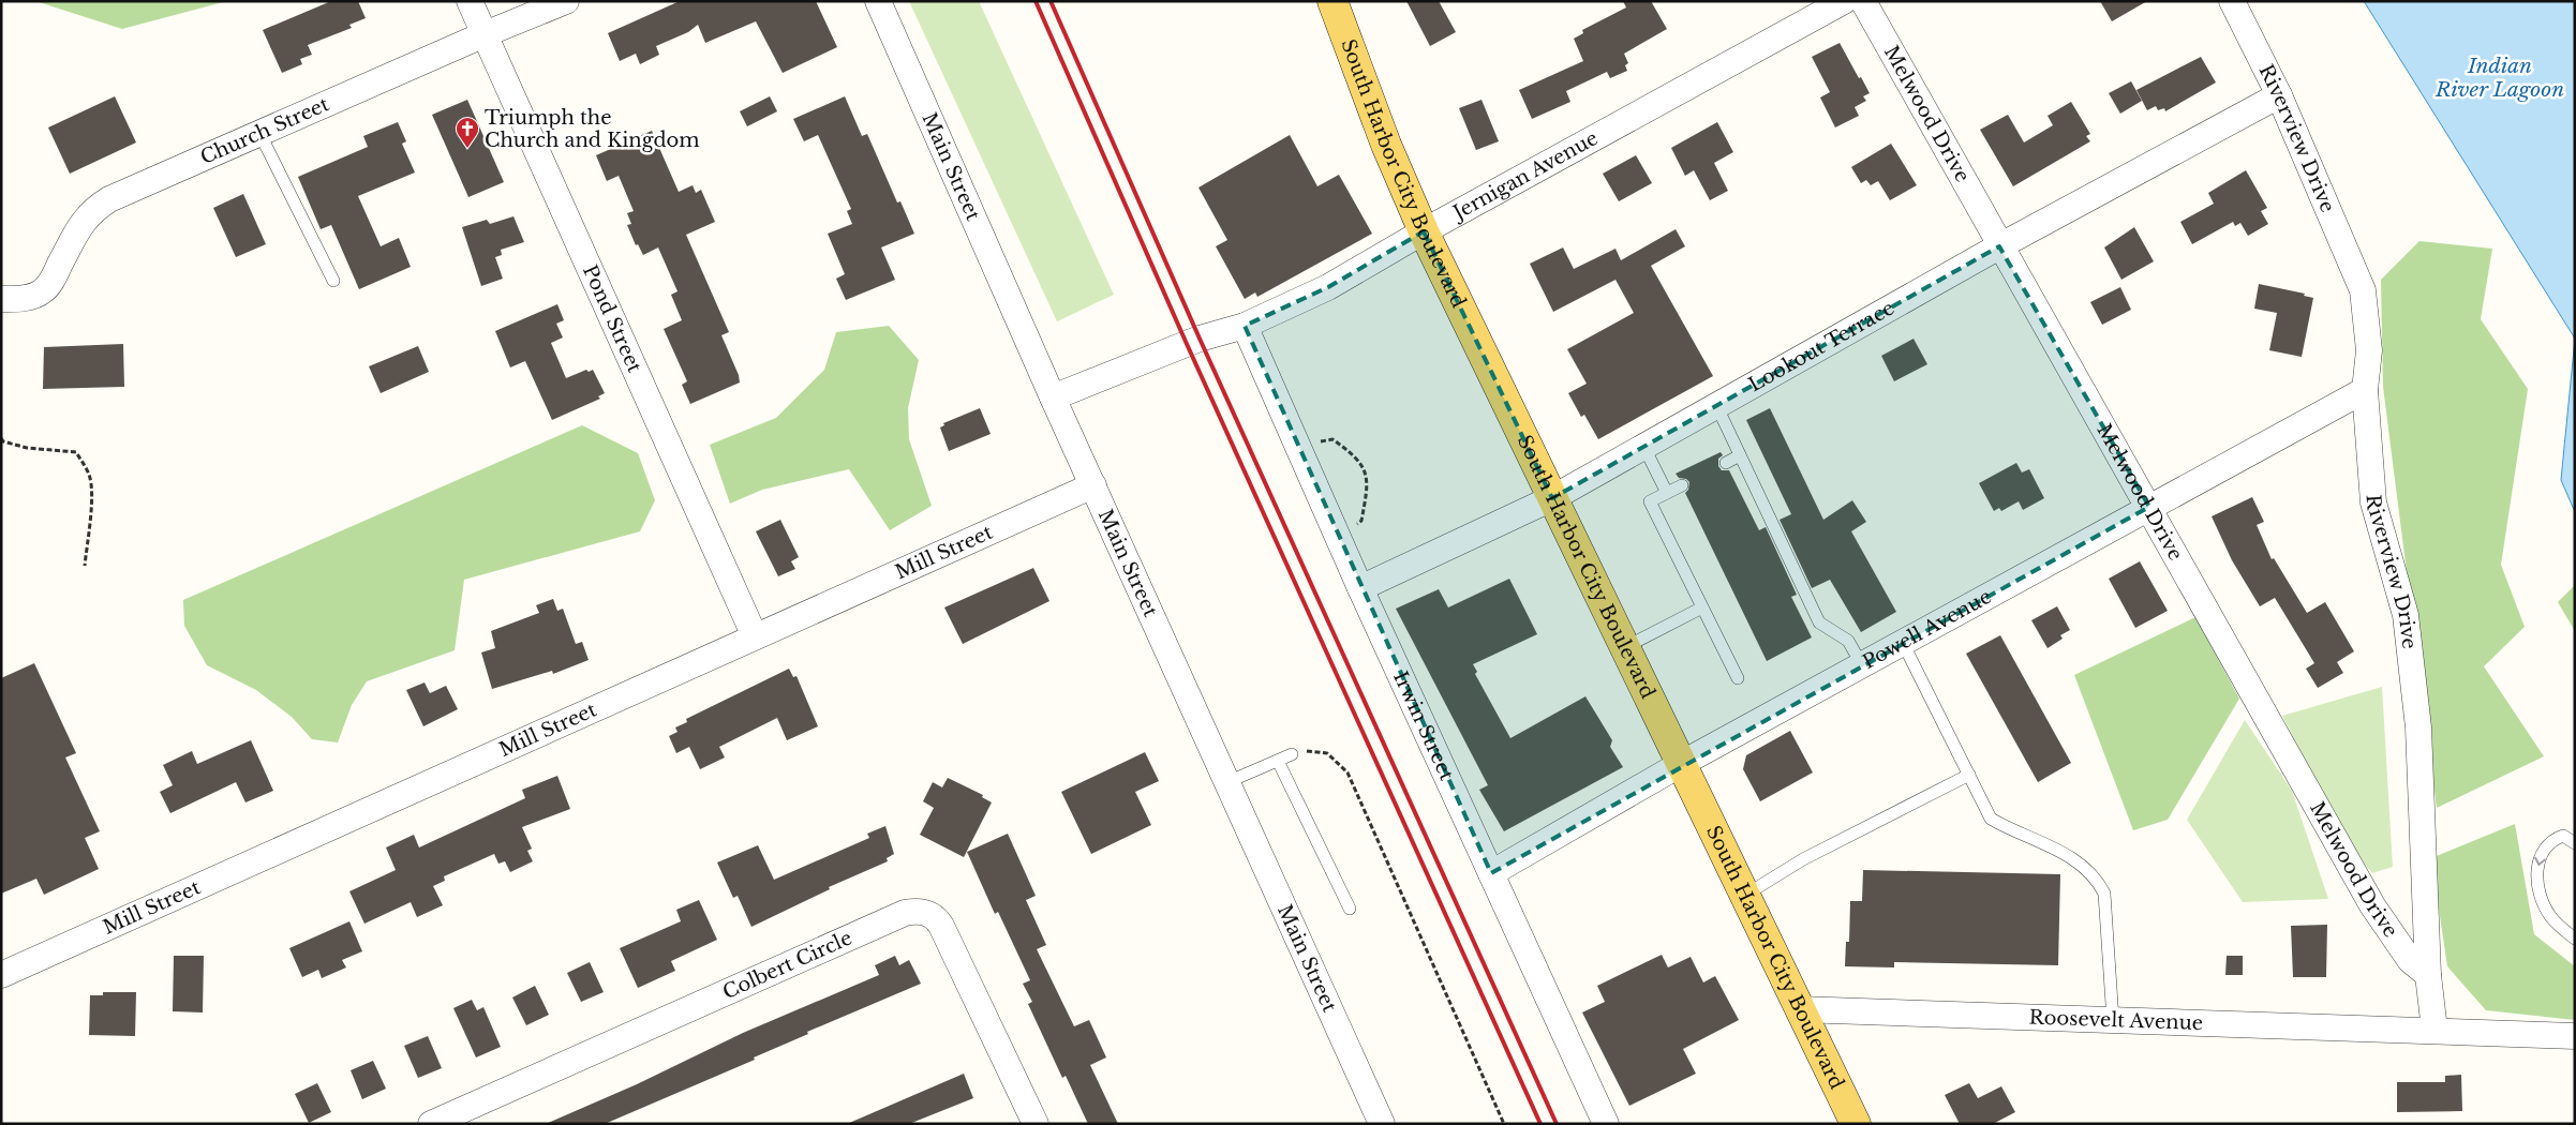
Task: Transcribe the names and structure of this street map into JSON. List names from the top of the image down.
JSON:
{
  "streets": {
    "main road": ["South Harbor City Boulevard"],
    "street": [
      "Melwood Drive",
      "Church Street",
      "Riverview Drive",
      "Main Street",
      "Jernigan Avenue",
      "Pond Street",
      "Lookout Terrace",
      "Mill Street",
      "Powell Avenue",
      "Irwin Street",
      "Colbert Circle",
      "Roosevelt Avenue"
    ]
  },
  "crossings": [
    ["Melwood Drive", "Riverview Drive"],
    ["Melwood Drive", "Lookout Terrace"],
    ["Melwood Drive", "Powell Avenue"],
    ["Church Street", "Pond Street"],
    ["Riverview Drive", "Lookout Terrace"],
    ["Riverview Drive", "Powell Avenue"],
    ["Riverview Drive", "Roosevelt Avenue"],
    ["Main Street", "Jernigan Avenue"],
    ["Main Street", "Mill Street"],
    ["South Harbor City Boulevard", "Jernigan Avenue"],
    ["South Harbor City Boulevard", "Lookout Terrace"],
    ["South Harbor City Boulevard", "Powell Avenue"],
    ["South Harbor City Boulevard", "Roosevelt Avenue"],
    ["Jernigan Avenue", "Irwin Street"],
    ["Pond Street", "Mill Street"],
    ["Lookout Terrace", "Irwin Street"],
    ["Powell Avenue", "Irwin Street"]
  ],
  "water": ["Indian River Lagoon"],
  "places": {
    "church": ["Triumph the Church and Kingdom"]
  }
}
